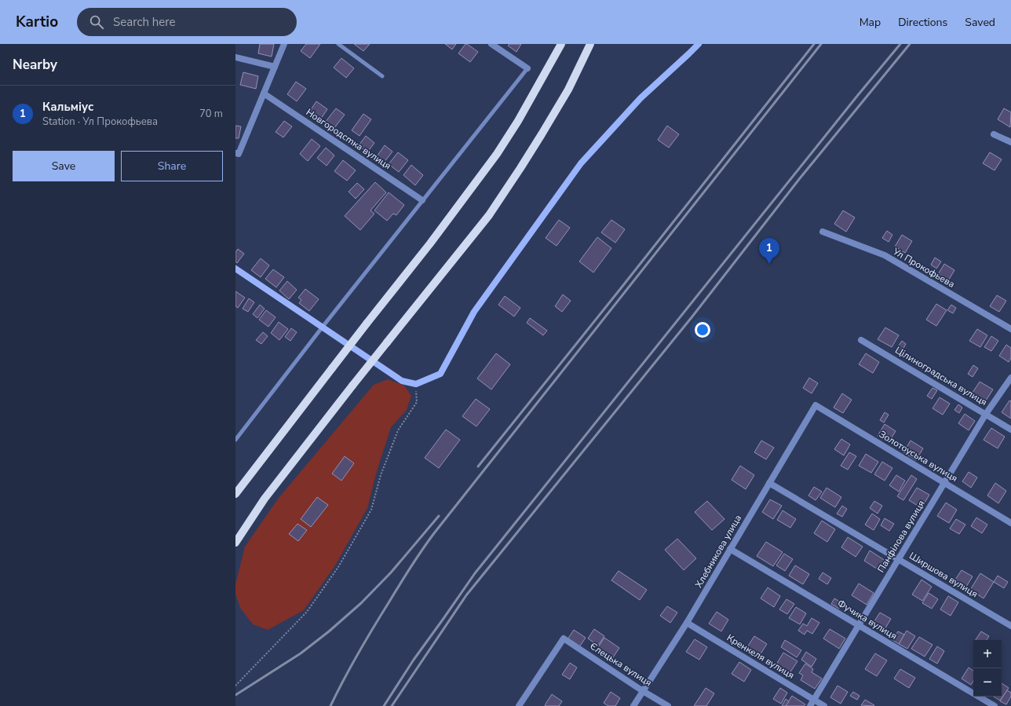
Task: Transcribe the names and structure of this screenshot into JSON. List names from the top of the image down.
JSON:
{
  "streets": {
    "street": [
      "Новгородсmка вулиця",
      "Ул Прокофьева",
      "Цілиноградська вулиця",
      "Золотоуська вулиця",
      "Панфілова вулиця",
      "Хлебникова улица",
      "Ширшова вулиця",
      "Фучика вулиця",
      "Кренкеля вулиця",
      "Єлецька вулиця"
    ]
  },
  "crossings": [
    ["Цілиноградська вулиця", "Панфілова вулиця"],
    ["Золотоуська вулиця", "Панфілова вулиця"],
    ["Золотоуська вулиця", "Хлебникова улица"],
    ["Панфілова вулиця", "Ширшова вулиця"],
    ["Панфілова вулиця", "Фучика вулиця"],
    ["Панфілова вулиця", "Кренкеля вулиця"],
    ["Хлебникова улица", "Ширшова вулиця"],
    ["Хлебникова улица", "Фучика вулиця"],
    ["Хлебникова улица", "Кренкеля вулиця"],
    ["Хлебникова улица", "Єлецька вулиця"]
  ],
  "page": {
    "header": "Kartio",
    "search": "Search here",
    "nav": ["Map", "Directions", "Saved"],
    "heading": "Nearby",
    "list": [
      {
        "mark": "1",
        "name": "Кальміус",
        "note": "Station · Ул Прокофьева",
        "value": "70 m"
      }
    ],
    "buttons": ["Save", "Share"],
    "pins": "1",
    "map_buttons": ["+", "−"]
  }
}
